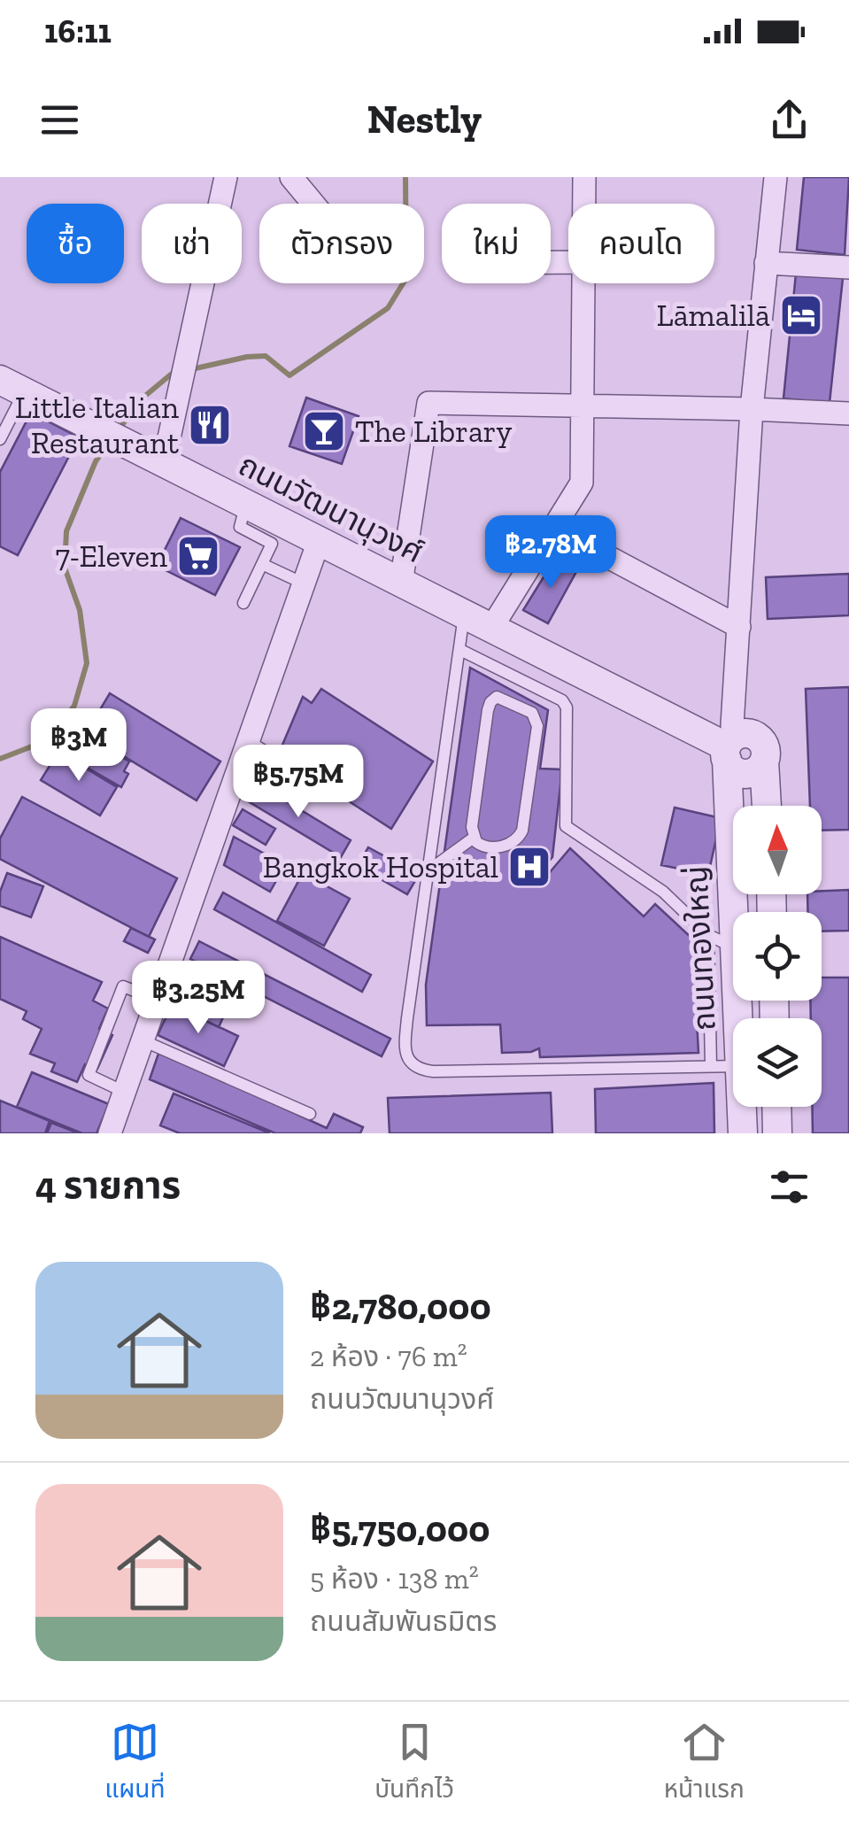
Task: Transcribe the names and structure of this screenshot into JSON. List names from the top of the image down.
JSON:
{
  "streets": {
    "street": ["ถนนวัฒนานุวงศ์", "ถนนทองใหญ่"]
  },
  "crossings": [
    ["ถนนวัฒนานุวงศ์", "ถนนทองใหญ่"]
  ],
  "places": {
    "hotel": ["Lāmalilā"],
    "restaurant": ["Little Italian Restaurant"],
    "bar": ["The Library"],
    "supermarket": ["7-Eleven"],
    "hospital": ["Bangkok Hospital"]
  },
  "north": "top",
  "page": {
    "status": "16:11",
    "header": "Nestly",
    "chip": [
      "ซื้อ",
      "เช่า",
      "ตัวกรอง",
      "ใหม่",
      "คอนโด"
    ],
    "price": [
      "฿2.78M",
      "฿3M",
      "฿5.75M",
      "฿3.25M"
    ],
    "heading": "4 รายการ",
    "list": [
      {
        "name": "฿2,780,000",
        "note": "2 ห้อง · 76 m² · ถนนวัฒนานุวงศ์"
      },
      {
        "name": "฿5,750,000",
        "note": "5 ห้อง · 138 m² · ถนนสัมพันธมิตร"
      }
    ],
    "tabs": ["แผนที่", "บันทึกไว้", "หน้าแรก"]
  }
}
